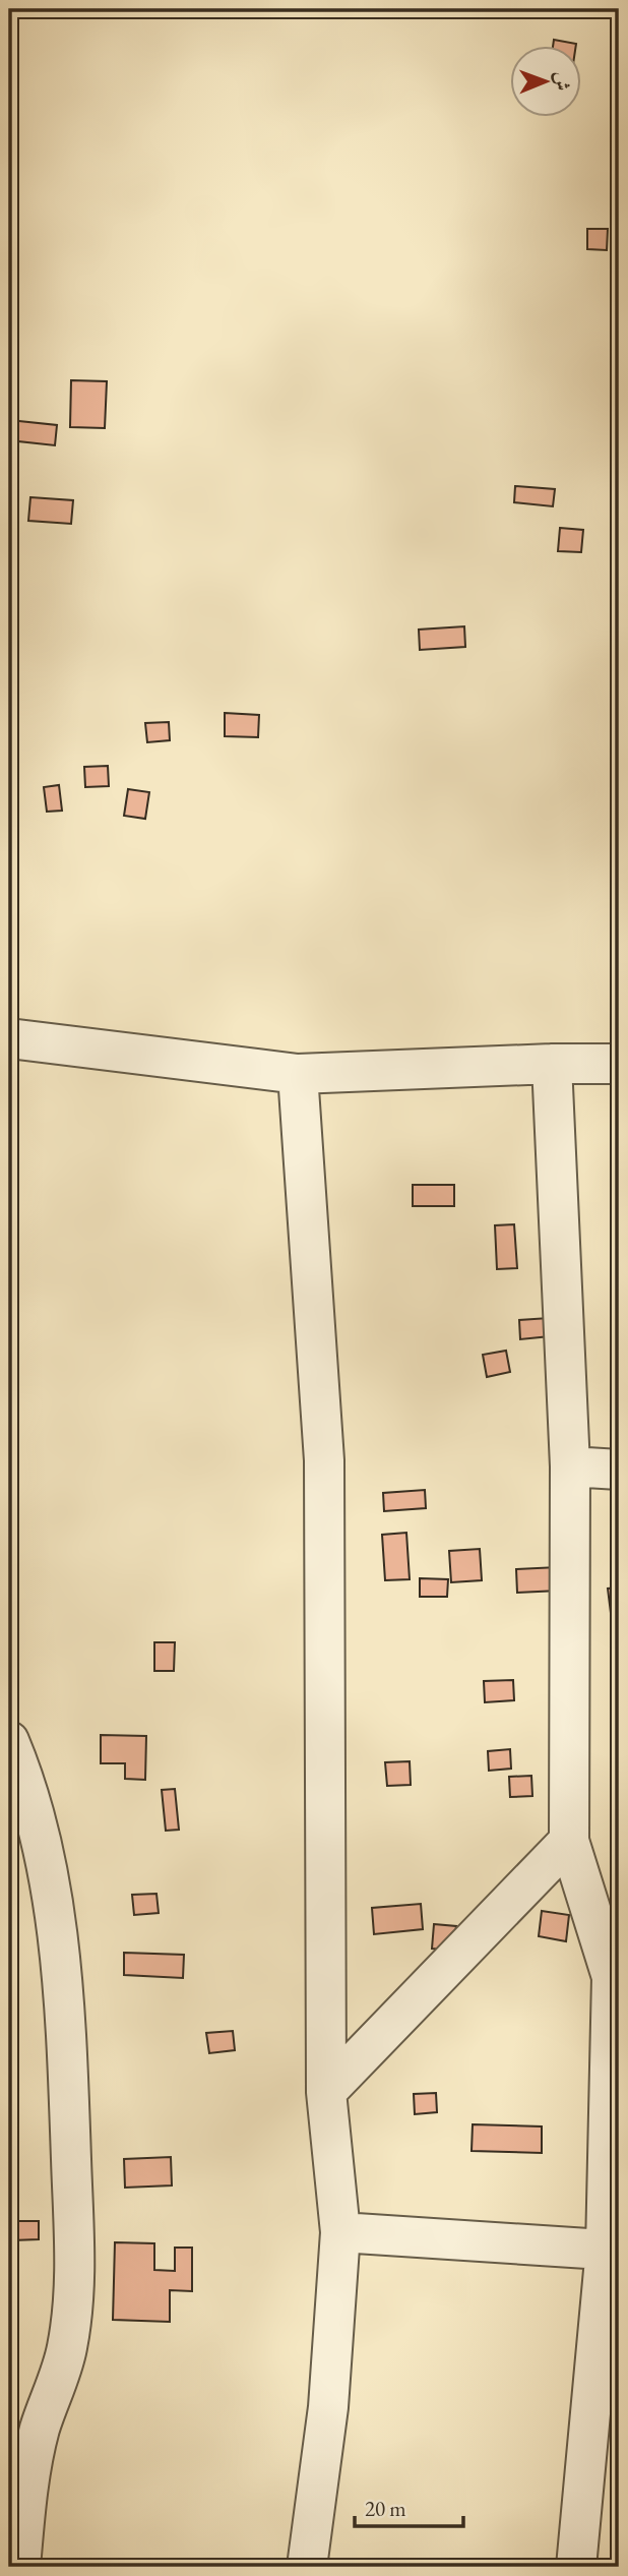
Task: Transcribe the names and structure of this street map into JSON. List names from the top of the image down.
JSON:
{
  "scale_bar": "20 m",
  "north": "right"
}
